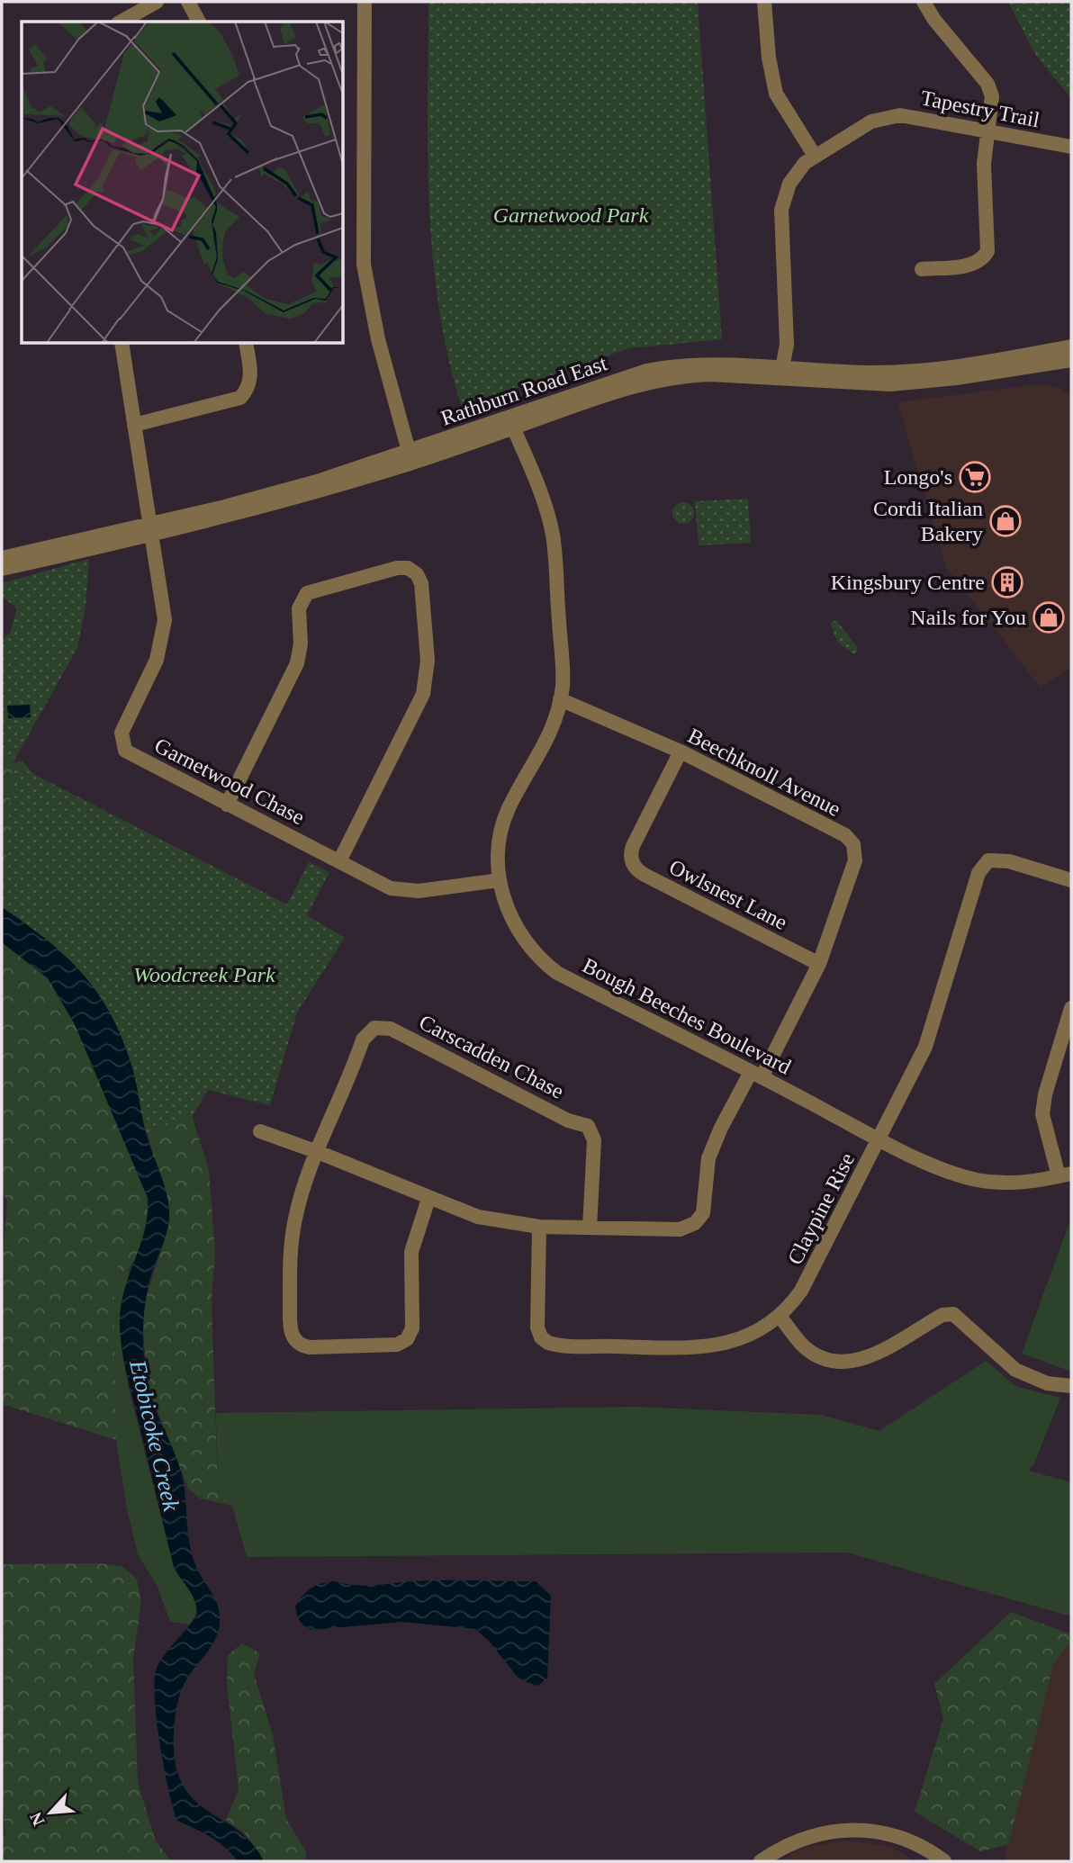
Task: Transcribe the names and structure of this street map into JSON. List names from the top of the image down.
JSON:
{
  "streets": {
    "street": [
      "Tapestry Trail",
      "Rathburn Road East",
      "Beechknoll Avenue",
      "Garnetwood Chase",
      "Owlsnest Lane",
      "Bough Beeches Boulevard",
      "Carscadden Chase",
      "Claypine Rise"
    ]
  },
  "crossings": [
    ["Tapestry Trail", "Rathburn Road East"],
    ["Rathburn Road East", "Garnetwood Chase"],
    ["Rathburn Road East", "Bough Beeches Boulevard"],
    ["Beechknoll Avenue", "Owlsnest Lane"],
    ["Beechknoll Avenue", "Bough Beeches Boulevard"],
    ["Beechknoll Avenue", "Carscadden Chase"],
    ["Beechknoll Avenue", "Claypine Rise"],
    ["Garnetwood Chase", "Bough Beeches Boulevard"],
    ["Bough Beeches Boulevard", "Claypine Rise"]
  ],
  "water": ["Etobicoke Creek"],
  "parks": ["Garnetwood Park", "Woodcreek Park"],
  "places": {
    "supermarket": ["Longo's"],
    "shop": ["Cordi Italian Bakery", "Nails for You"],
    "building": ["Kingsbury Centre"]
  },
  "north": "bottom left"
}
